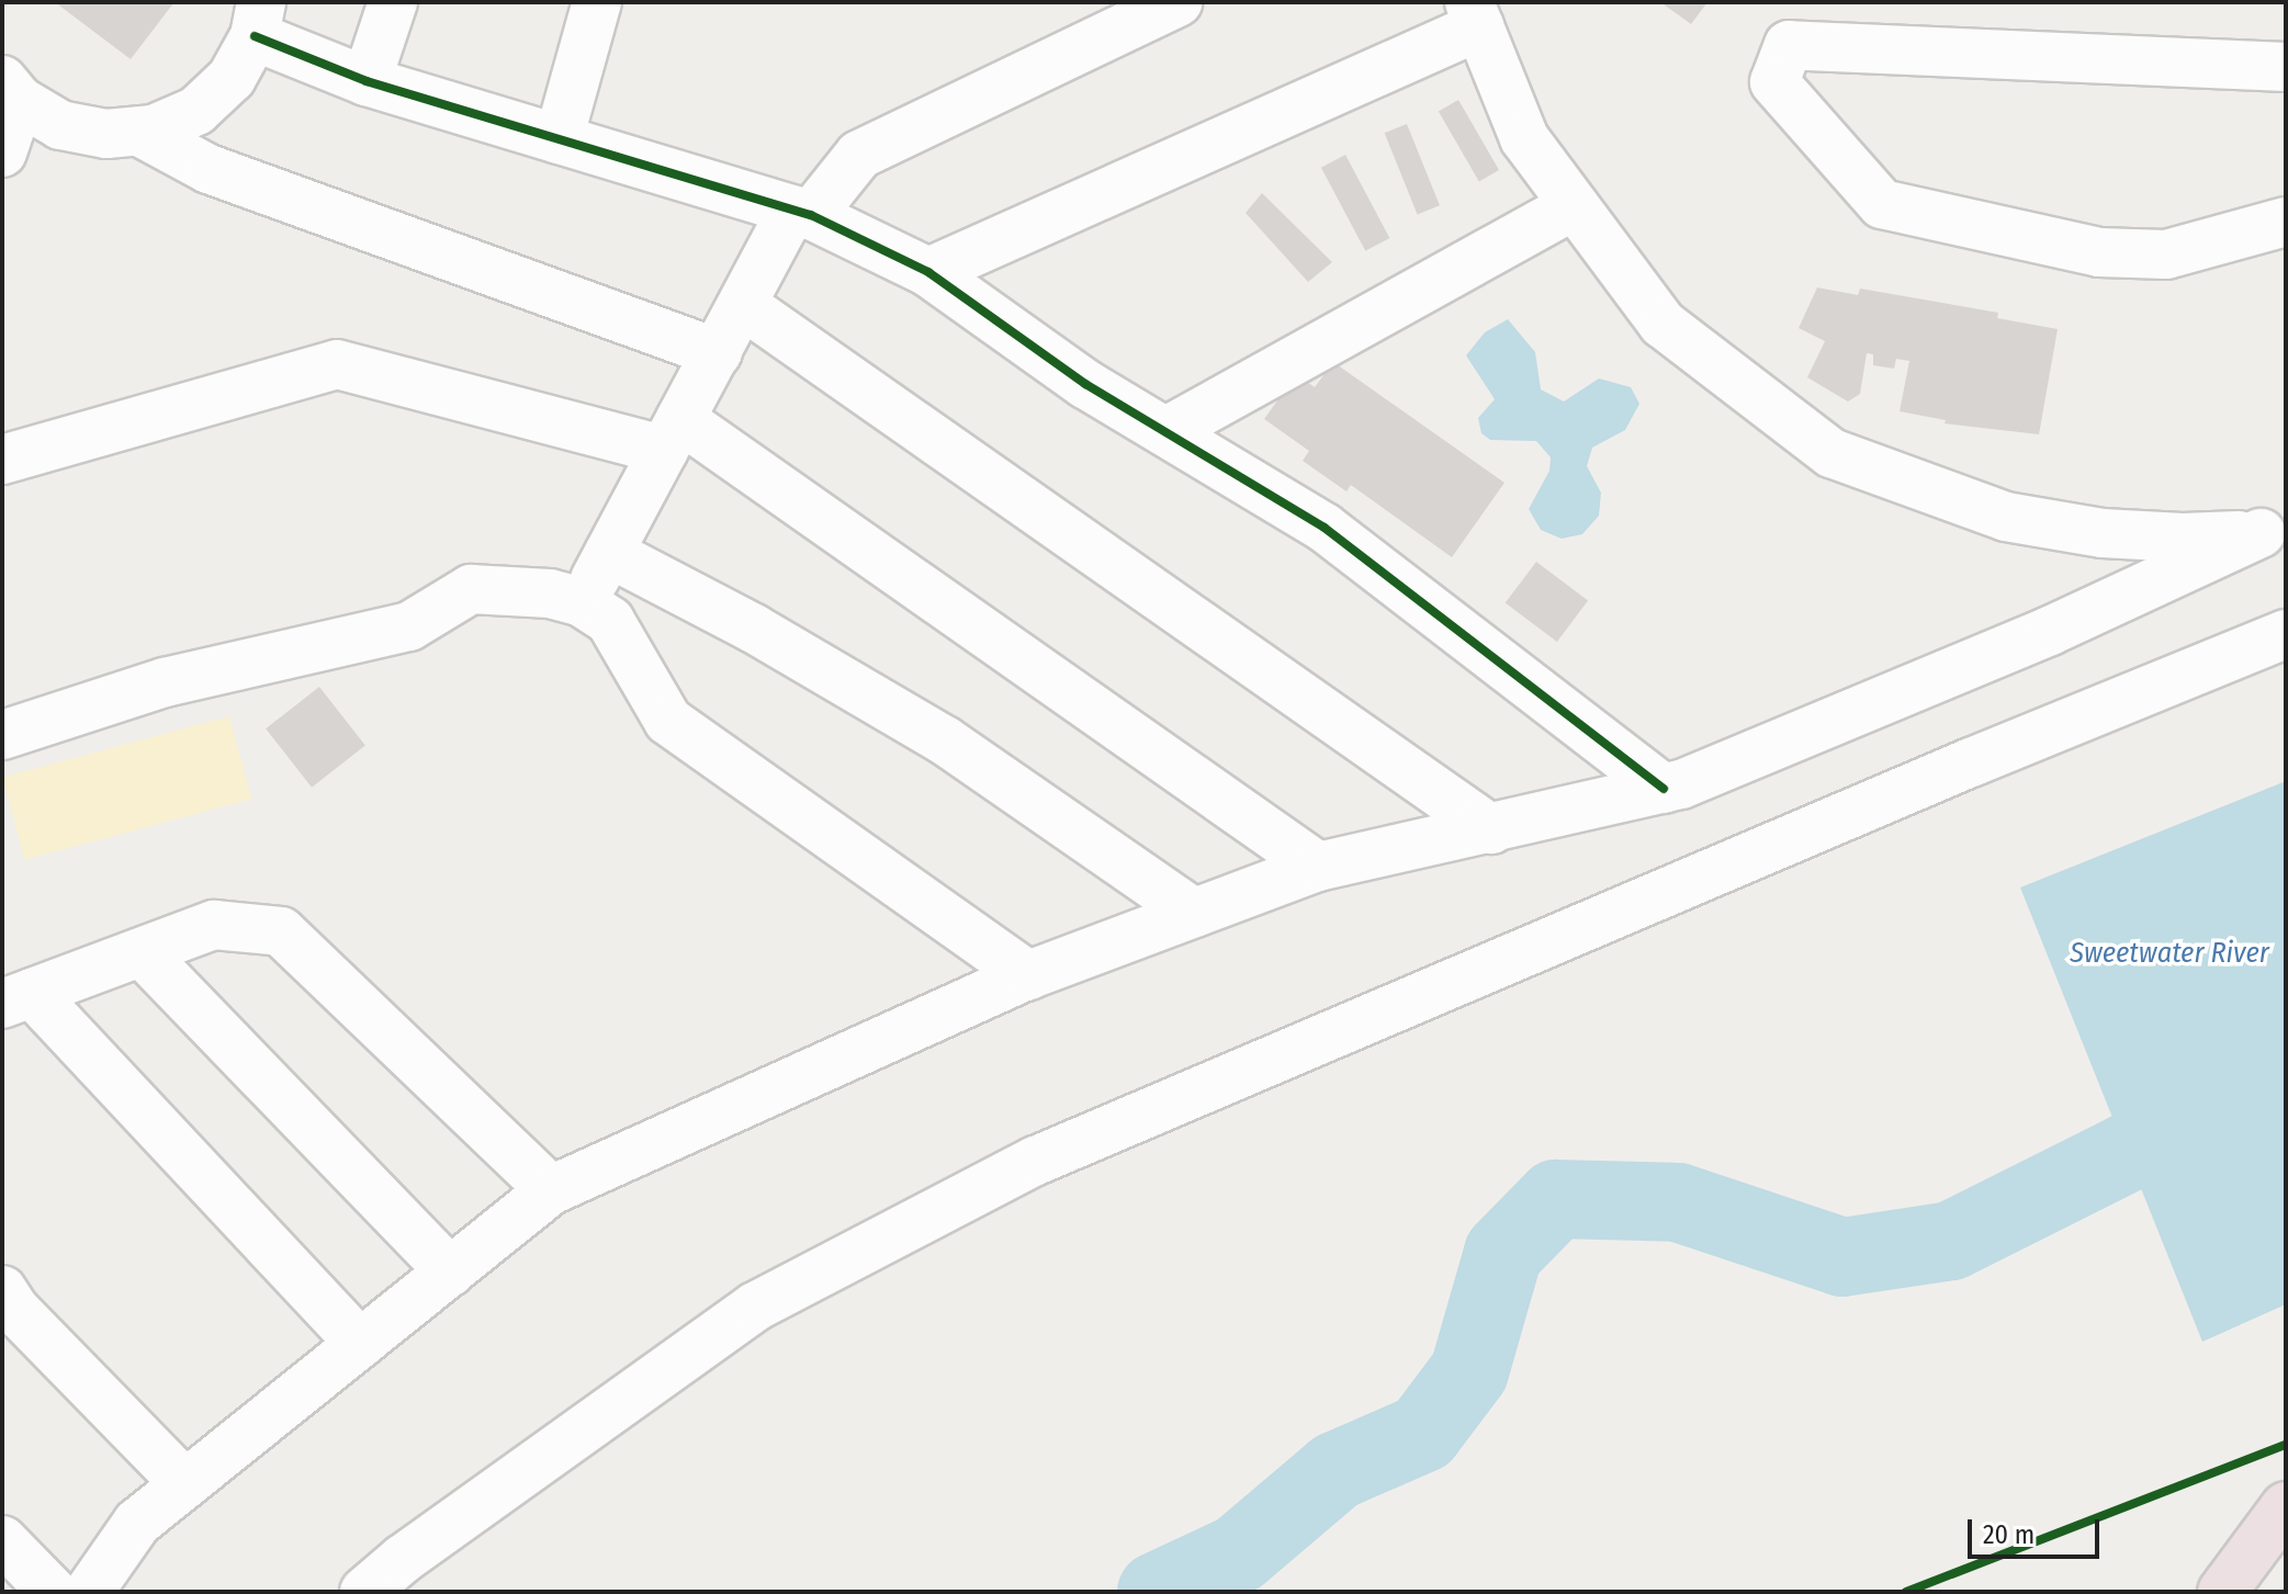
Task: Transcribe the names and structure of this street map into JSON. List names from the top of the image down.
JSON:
{
  "water": ["Sweetwater River"],
  "scale_bar": "20 m"
}
